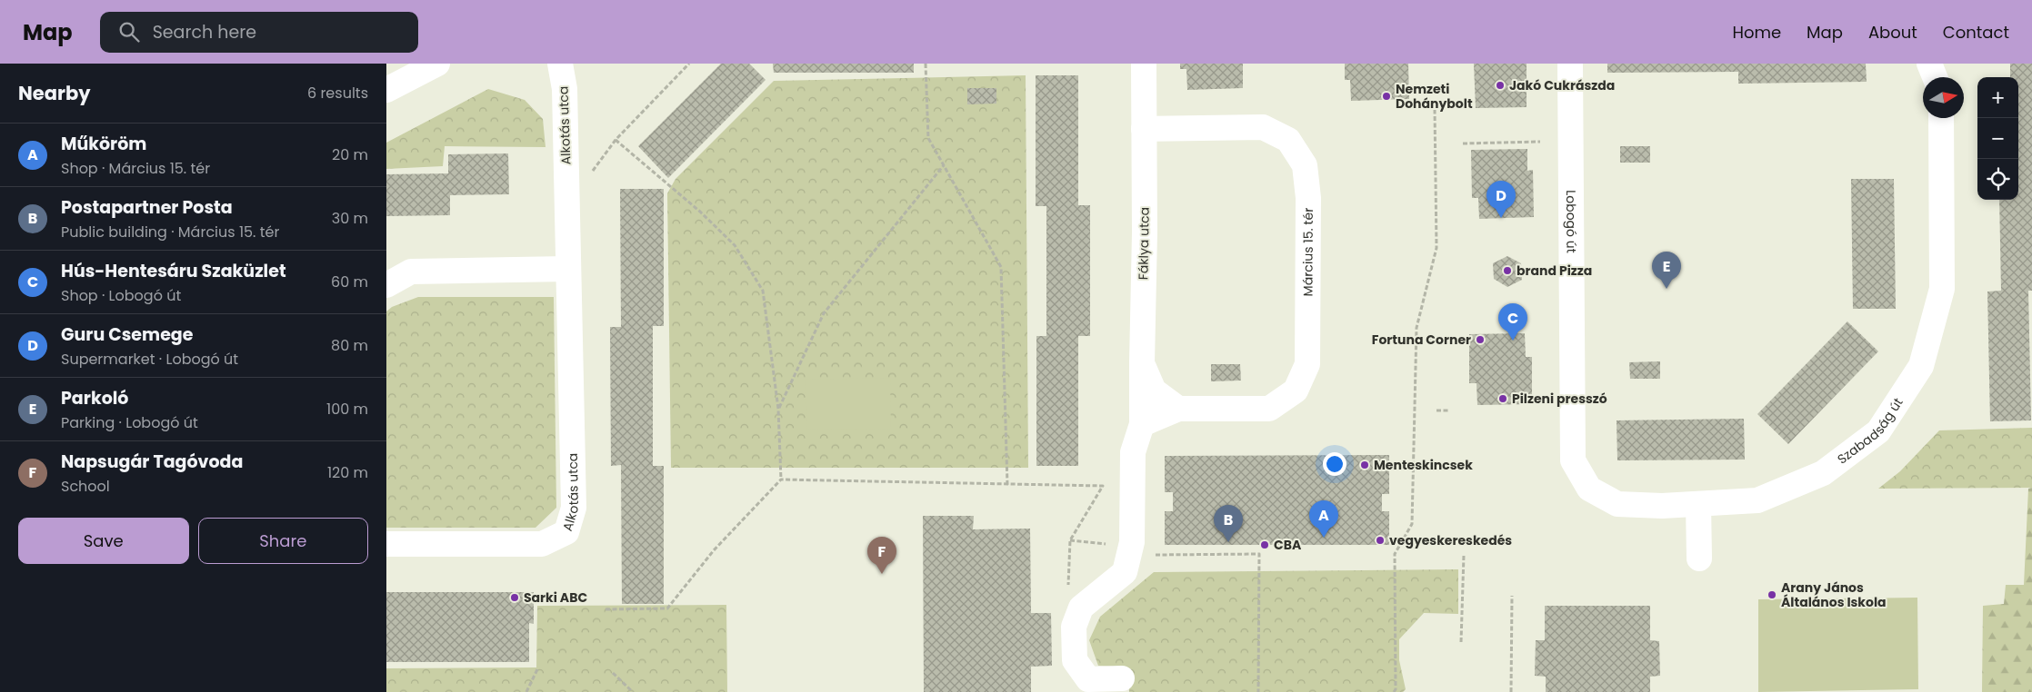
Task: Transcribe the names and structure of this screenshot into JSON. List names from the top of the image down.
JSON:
{
  "streets": {
    "street": [
      "Alkotás utca",
      "Lobogó út",
      "Fáklya utca",
      "Március 15. tér",
      "Szabadság út"
    ]
  },
  "crossings": [
    ["Lobogó út", "Szabadság út"],
    ["Fáklya utca", "Március 15. tér"]
  ],
  "places": [
    "Jakó Cukrászda",
    "Nemzeti Dohánybolt",
    "brand Pizza",
    "Fortuna Corner",
    "Pilzeni presszó",
    "Menteskincsek",
    "vegyeskereskedés",
    "CBA",
    "Arany János Általános Iskola",
    "Sarki ABC"
  ],
  "north": "right",
  "page": {
    "header": "Map",
    "search": "Search here",
    "nav": [
      "Home",
      "Map",
      "About",
      "Contact"
    ],
    "heading": ["Nearby", "6 results"],
    "map_buttons": ["+", "−"],
    "list": [
      {
        "mark": "A",
        "name": "Műköröm",
        "note": "Shop · Március 15. tér",
        "value": "20 m"
      },
      {
        "mark": "B",
        "name": "Postapartner Posta",
        "note": "Public building · Március 15. tér",
        "value": "30 m"
      },
      {
        "mark": "C",
        "name": "Hús-Hentesáru Szaküzlet",
        "note": "Shop · Lobogó út",
        "value": "60 m"
      },
      {
        "mark": "D",
        "name": "Guru Csemege",
        "note": "Supermarket · Lobogó út",
        "value": "80 m"
      },
      {
        "mark": "E",
        "name": "Parkoló",
        "note": "Parking · Lobogó út",
        "value": "100 m"
      },
      {
        "mark": "F",
        "name": "Napsugár Tagóvoda",
        "note": "School",
        "value": "120 m"
      }
    ],
    "pins": [
      "D",
      "E",
      "C",
      "A",
      "B",
      "F"
    ],
    "buttons": ["Save", "Share"]
  }
}
